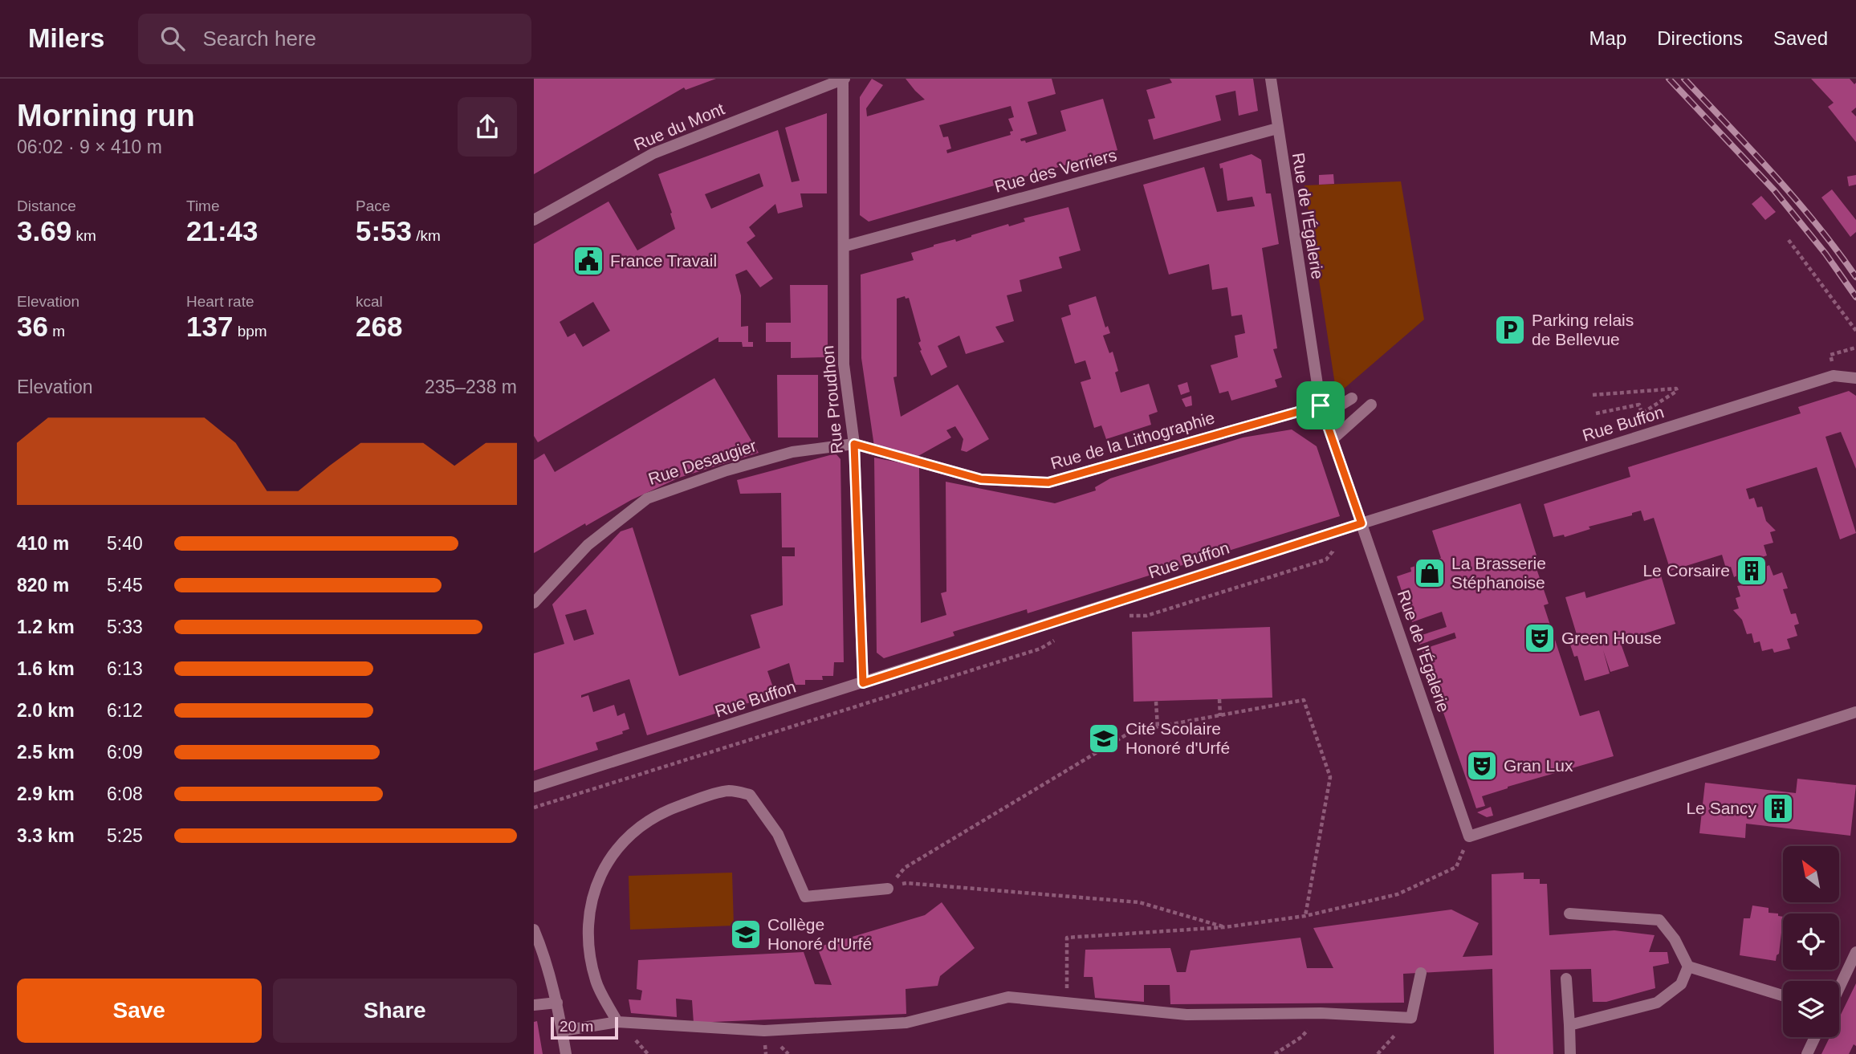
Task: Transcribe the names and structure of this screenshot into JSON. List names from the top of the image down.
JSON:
{
  "streets": {
    "street": [
      "Rue du Mont",
      "Rue des Verriers",
      "Rue de l'Égalerie",
      "Rue Proudhon",
      "Rue Buffon",
      "Rue de la Lithographie",
      "Rue Desaugier"
    ]
  },
  "crossings": [
    ["Rue du Mont", "Rue Proudhon"],
    ["Rue des Verriers", "Rue de l'Égalerie"],
    ["Rue des Verriers", "Rue Proudhon"],
    ["Rue de l'Égalerie", "Rue Buffon"],
    ["Rue de l'Égalerie", "Rue de la Lithographie"],
    ["Rue Proudhon", "Rue Buffon"],
    ["Rue Proudhon", "Rue de la Lithographie"],
    ["Rue Proudhon", "Rue Desaugier"],
    ["Rue de la Lithographie", "Rue Desaugier"]
  ],
  "places": {
    "public building": ["France Travail"],
    "parking": ["Parking relais de Bellevue"],
    "building": ["Le Corsaire", "Le Sancy"],
    "shop": ["La Brasserie Stéphanoise"],
    "theatre": ["Green House", "Gran Lux"],
    "school or university": ["Cité Scolaire Honoré d'Urfé", "Collège Honoré d'Urfé"]
  },
  "scale_bar": "20 m",
  "north": "top left",
  "page": {
    "header": "Milers",
    "search": "Search here",
    "nav": ["Map", "Directions", "Saved"],
    "heading": ["Morning run", "06:02 · 9 × 410 m"],
    "stats": [
      ["Distance", "3.69 km"],
      ["Time", "21:43"],
      ["Pace", "5:53 /km"],
      ["Elevation", "36 m"],
      ["Heart rate", "137 bpm"],
      ["kcal", "268"]
    ],
    "chart": ["Elevation", "235–238 m"],
    "list": [
      {
        "name": "410 m",
        "note": "5:40"
      },
      {
        "name": "820 m",
        "note": "5:45"
      },
      {
        "name": "1.2 km",
        "note": "5:33"
      },
      {
        "name": "1.6 km",
        "note": "6:13"
      },
      {
        "name": "2.0 km",
        "note": "6:12"
      },
      {
        "name": "2.5 km",
        "note": "6:09"
      },
      {
        "name": "2.9 km",
        "note": "6:08"
      },
      {
        "name": "3.3 km",
        "note": "5:25"
      }
    ],
    "buttons": ["Save", "Share"],
    "scale": "20 m"
  }
}
